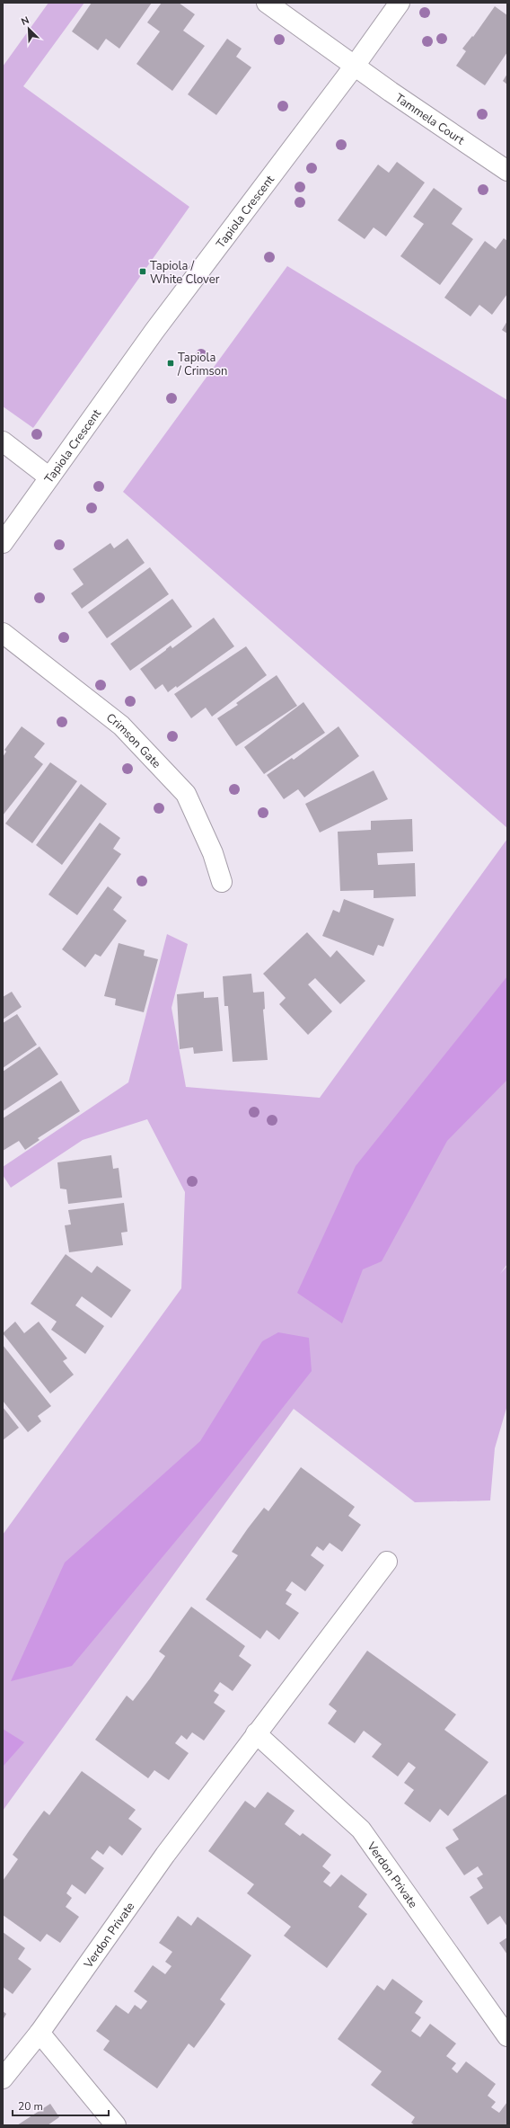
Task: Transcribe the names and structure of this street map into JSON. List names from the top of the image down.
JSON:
{
  "streets": {
    "street": [
      "Tammela Court",
      "Tapiola Crescent",
      "Crimson Gate",
      "Verdon Private"
    ]
  },
  "crossings": [
    ["Tammela Court", "Tapiola Crescent"]
  ],
  "places": {
    "transit": ["Tapiola / White Clover", "Tapiola / Crimson"]
  },
  "scale_bar": "20 m",
  "north": "top left"
}
